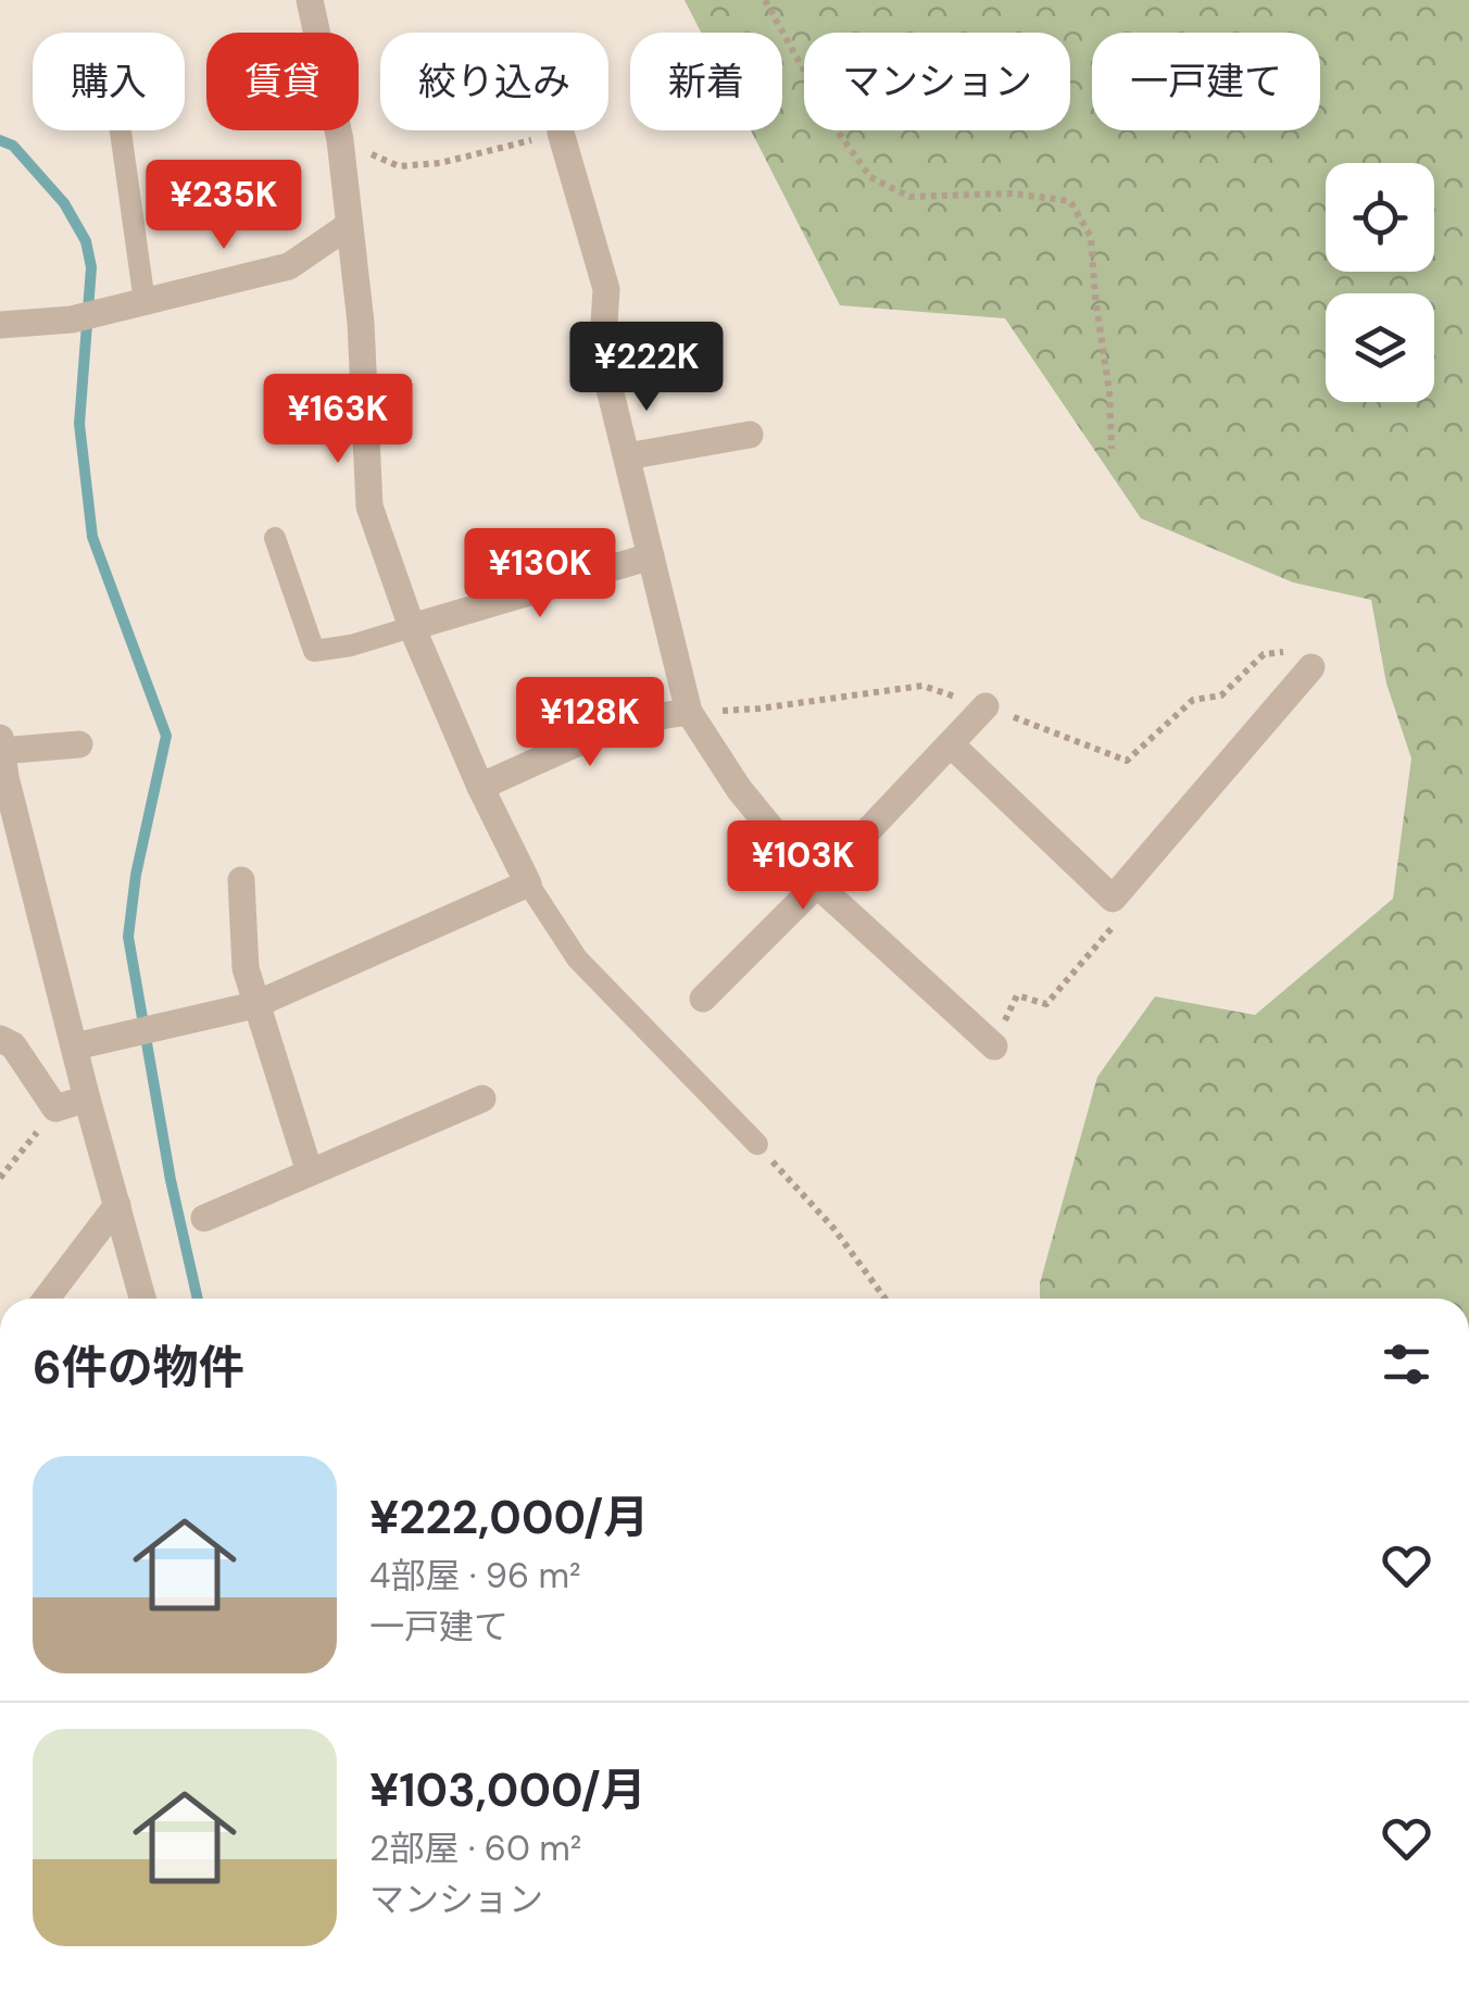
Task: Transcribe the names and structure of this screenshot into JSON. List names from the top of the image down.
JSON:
{
  "page": {
    "chip": [
      "購入",
      "賃貸",
      "絞り込み",
      "新着",
      "マンション",
      "一戸建て"
    ],
    "price": [
      "¥235K",
      "¥222K",
      "¥163K",
      "¥130K",
      "¥128K",
      "¥103K"
    ],
    "heading": "6件の物件",
    "list": [
      {
        "name": "¥222,000/月",
        "note": "4部屋 · 96 m² · 一戸建て"
      },
      {
        "name": "¥103,000/月",
        "note": "2部屋 · 60 m² · マンション"
      }
    ]
  }
}
